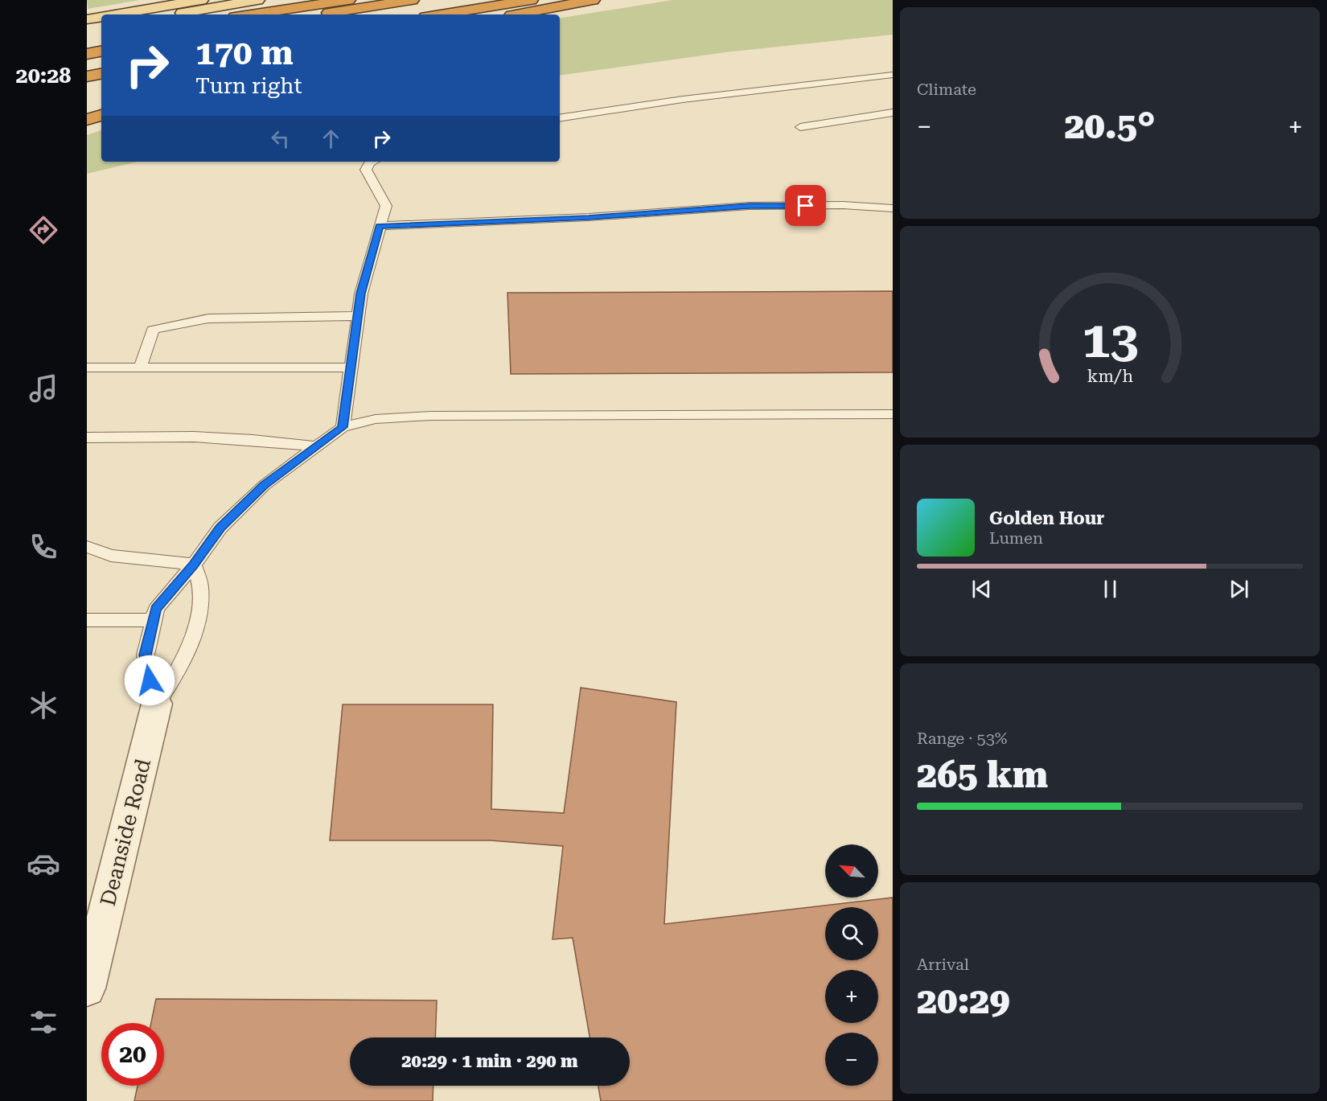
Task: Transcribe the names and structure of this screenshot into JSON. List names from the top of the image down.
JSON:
{
  "streets": {
    "street": ["Deanside Road"]
  },
  "north": "top left",
  "page": {
    "tabs": "20:28",
    "tile": [
      "Climate",
      ["Range · 53%", "265 km"],
      ["Arrival", "20:29"]
    ],
    "turn": ["170 m", "Turn right"],
    "heat": ["−", "20.5°", "+"],
    "song": ["Golden Hour", "Lumen"],
    "map_buttons": ["+", "−"],
    "limit": "20",
    "trip": "20:29 · 1 min · 290 m",
    "gauge": ["13", "km/h"]
  }
}
